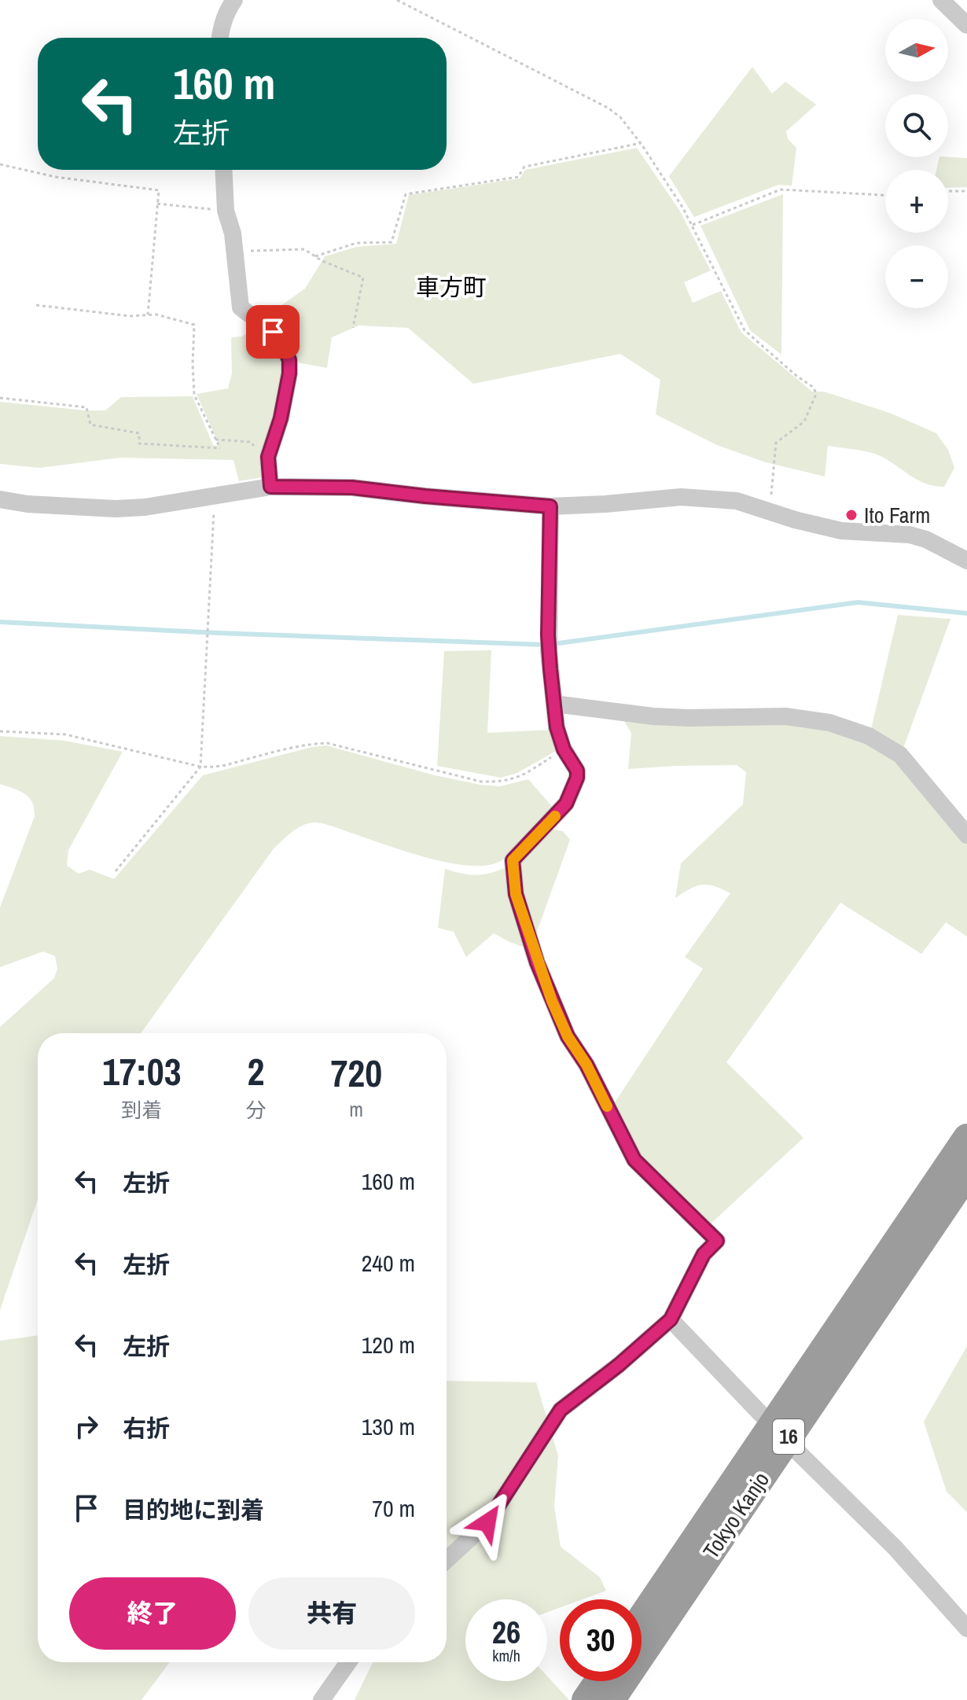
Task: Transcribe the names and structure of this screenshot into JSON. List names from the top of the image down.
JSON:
{
  "streets": {
    "highway": ["16", "Tokyo Kanjo"]
  },
  "districts": ["車方町"],
  "places": ["Ito Farm"],
  "north": "right",
  "page": {
    "map_buttons": ["+", "−"],
    "turn": ["160 m", "左折"],
    "eta": [
      "17:03",
      "到着",
      "2",
      "分",
      "720",
      "m"
    ],
    "list": [
      {
        "name": "左折",
        "value": "160 m"
      },
      {
        "name": "左折",
        "value": "240 m"
      },
      {
        "name": "左折",
        "value": "120 m"
      },
      {
        "name": "右折",
        "value": "130 m"
      },
      {
        "name": "目的地に到着",
        "value": "70 m"
      }
    ],
    "buttons": ["終了", "共有"],
    "speed": "26 km/h",
    "limit": "30"
  }
}
